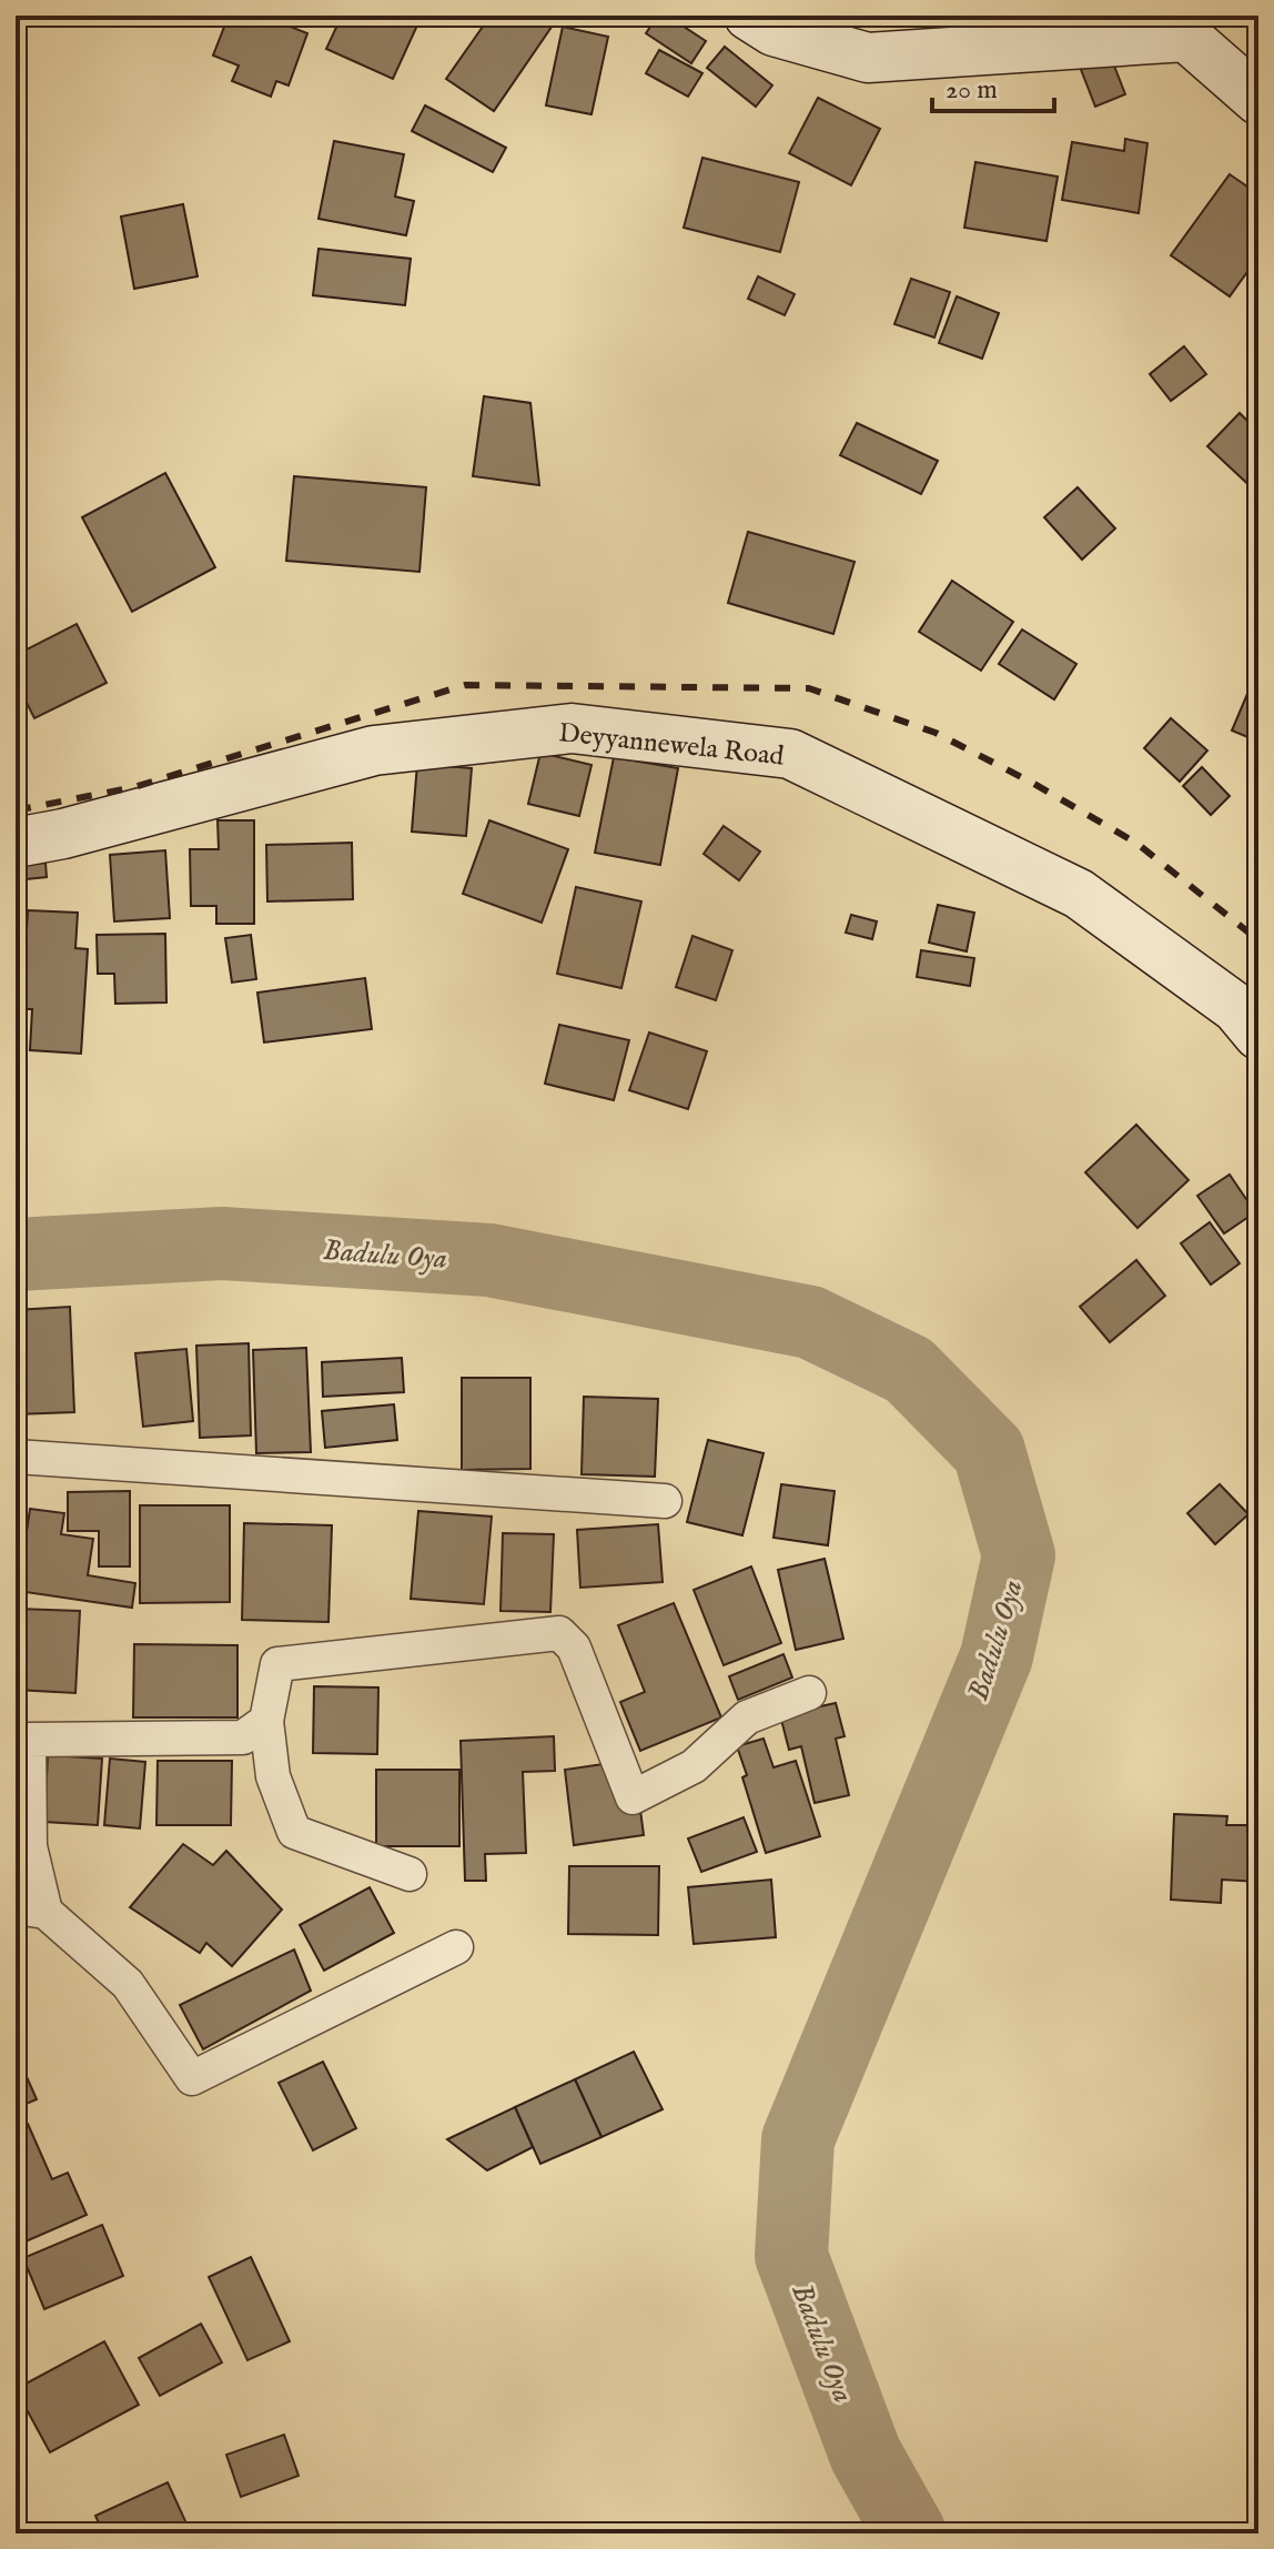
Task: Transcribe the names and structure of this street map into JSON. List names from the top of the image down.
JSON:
{
  "streets": {
    "street": ["Deyyannewela Road"]
  },
  "water": ["Badulu Oya"],
  "scale_bar": "20 m"
}
